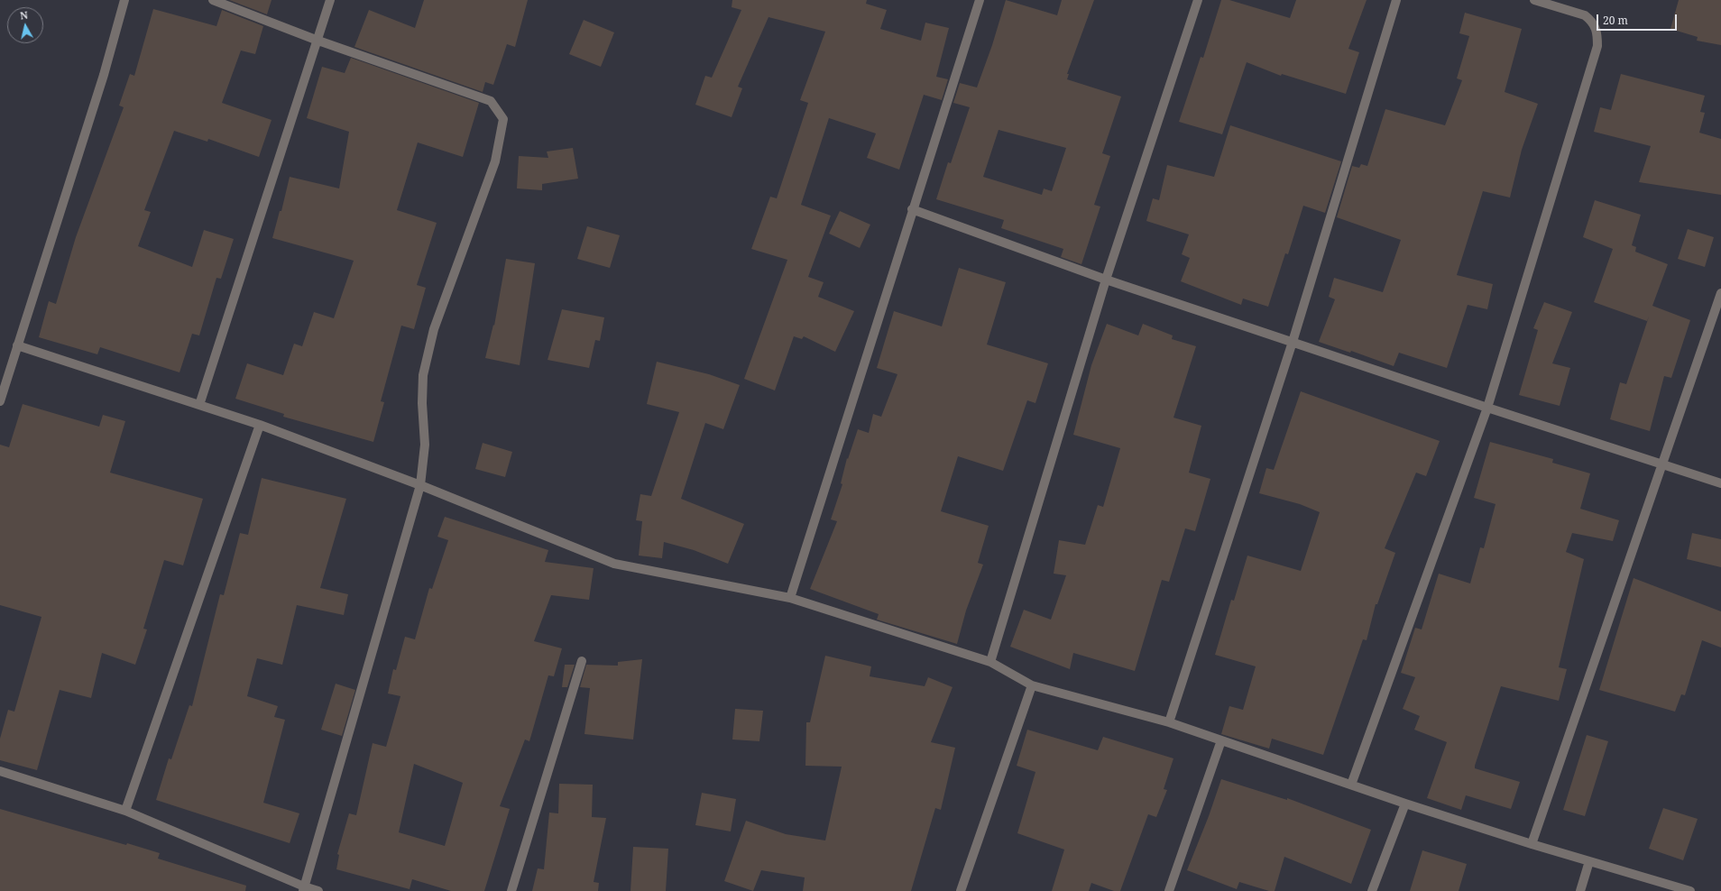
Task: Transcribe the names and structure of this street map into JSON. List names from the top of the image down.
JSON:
{
  "scale_bar": "20 m",
  "north": "top"
}
